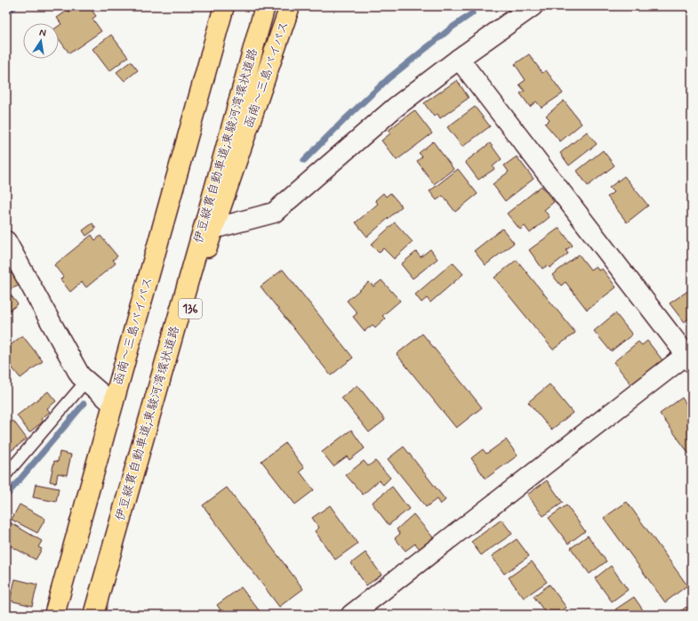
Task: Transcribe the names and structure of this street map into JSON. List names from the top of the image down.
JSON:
{
  "streets": {
    "highway": ["函南～三島バイパス", "伊豆縦貫自動車道;東駿河湾環状道路", "136"]
  },
  "north": "top"
}
